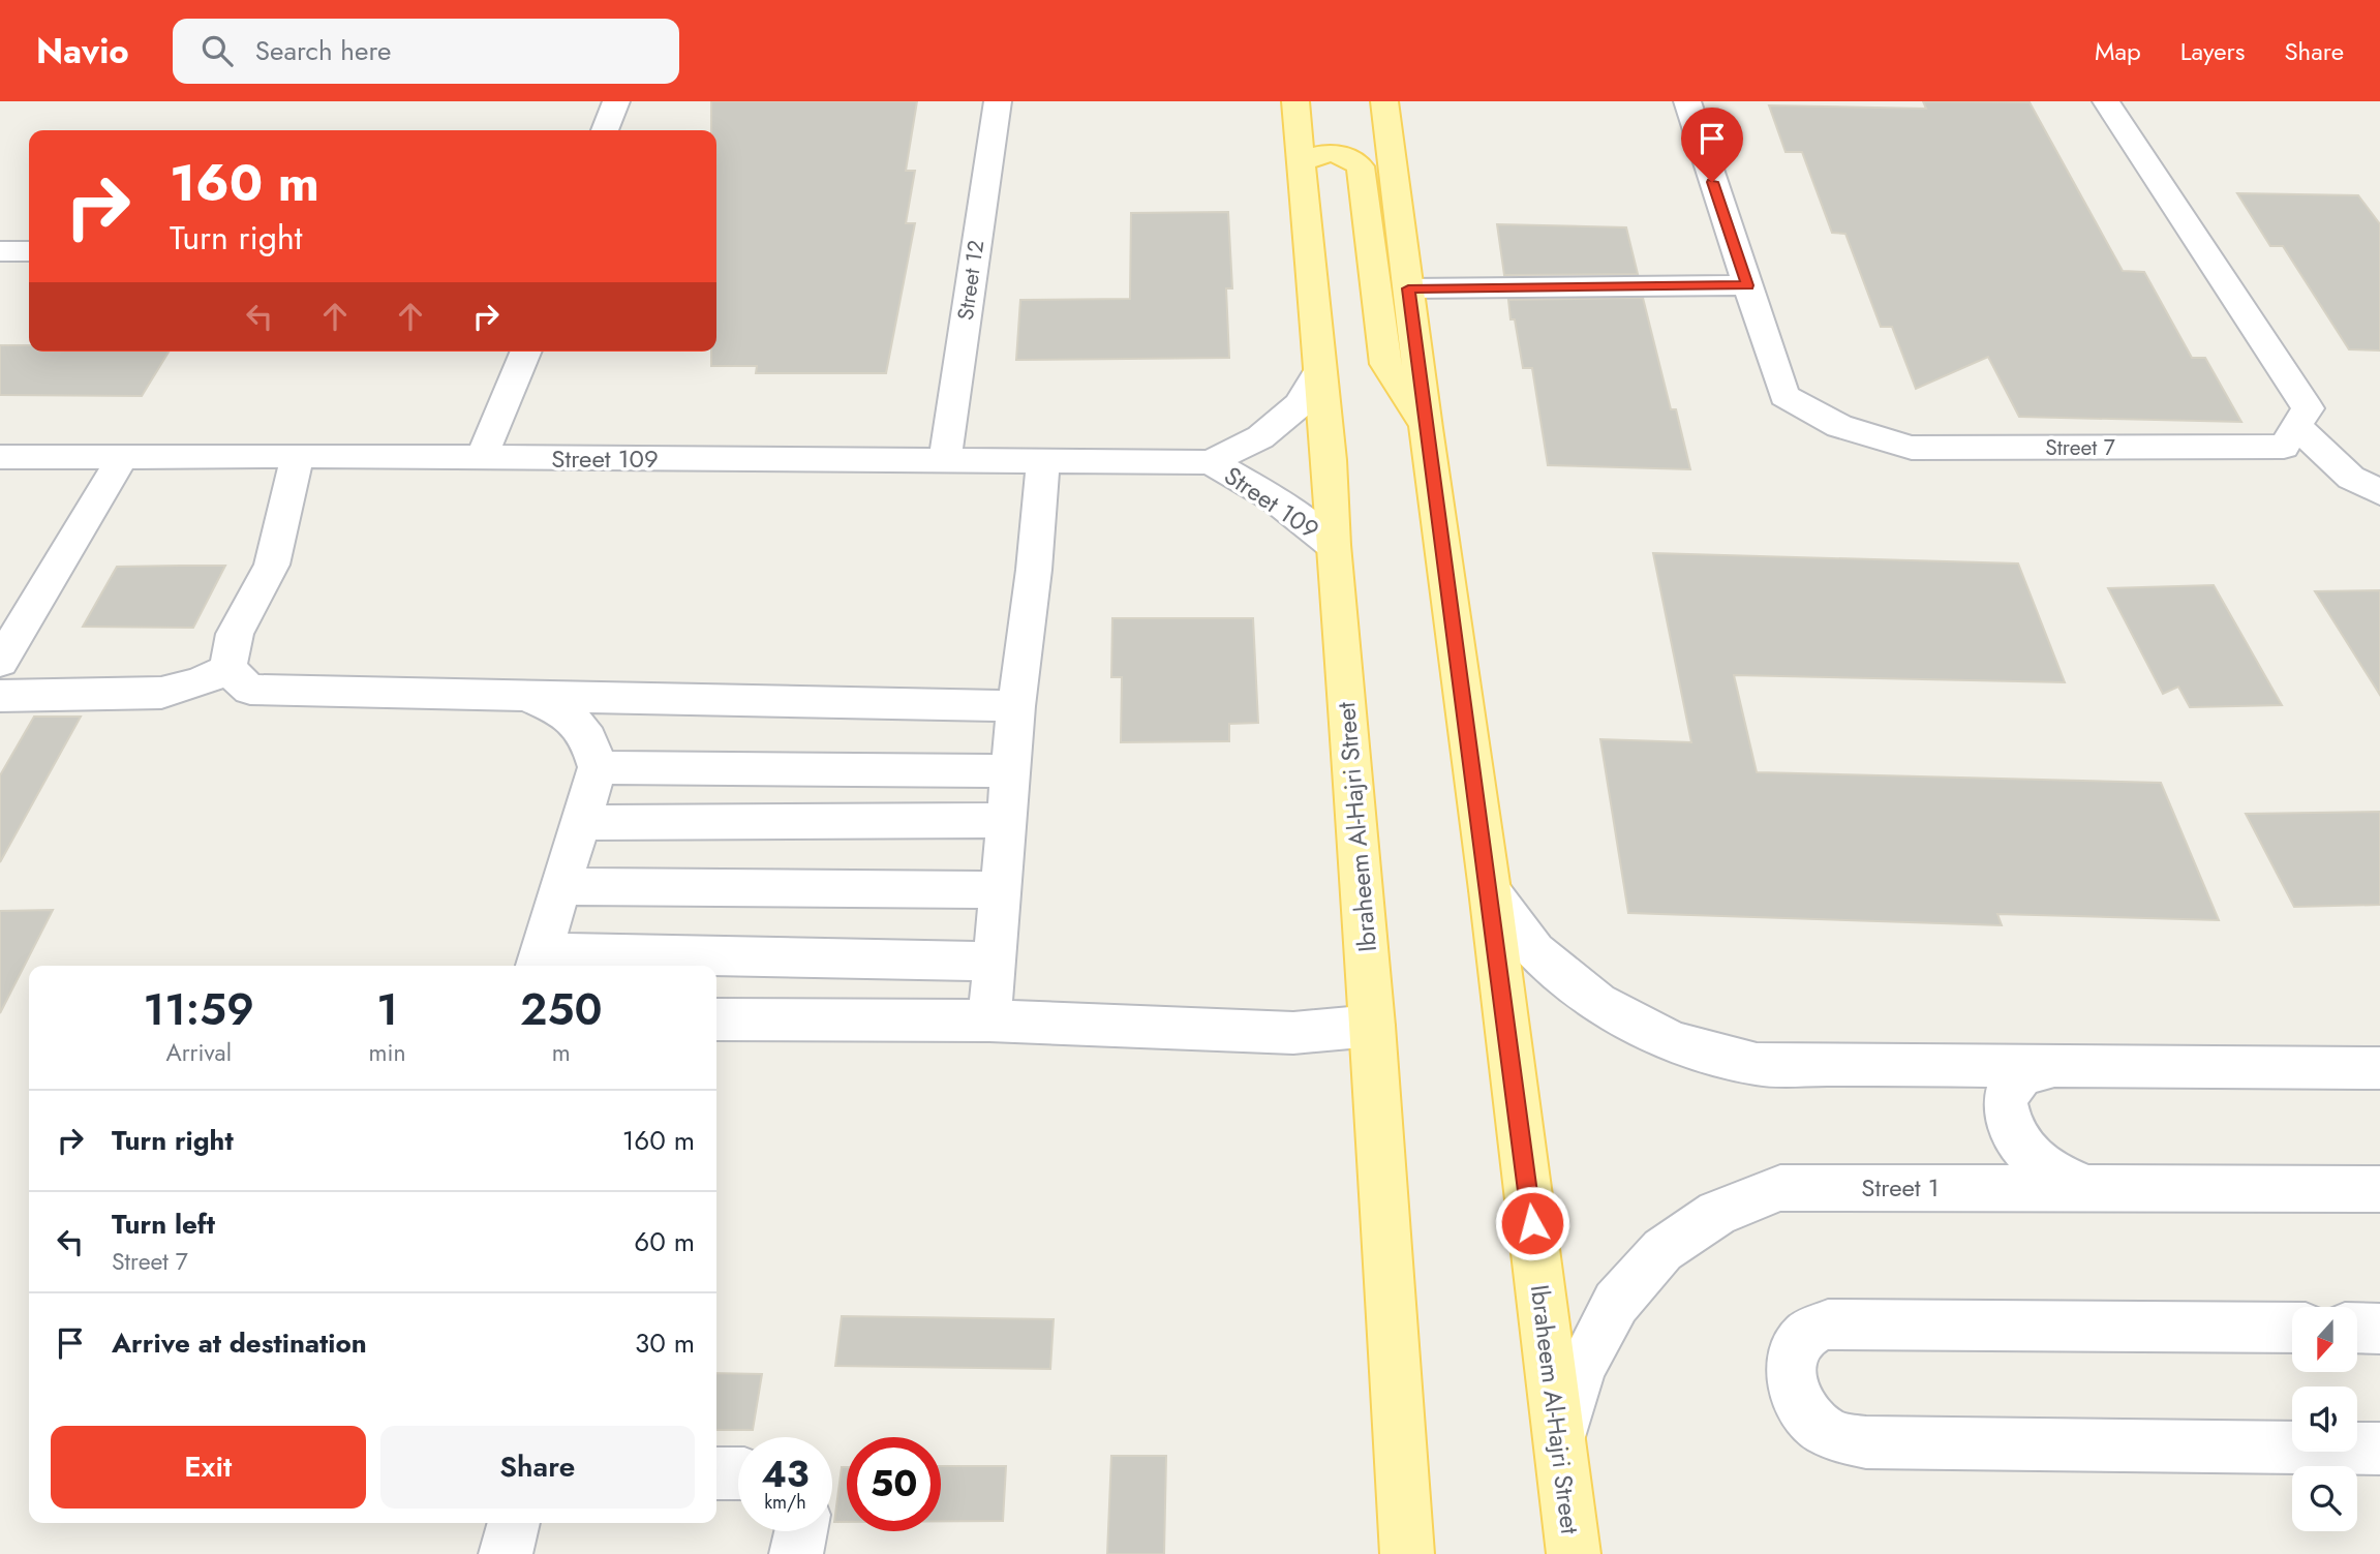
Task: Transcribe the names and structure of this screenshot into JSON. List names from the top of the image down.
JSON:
{
  "streets": {
    "main road": ["Ibraheem Al-Hajri Street"],
    "street": [
      "Street 12",
      "Street 7",
      "Street 109",
      "Street 1"
    ]
  },
  "crossings": [
    ["Street 12", "Street 109"],
    ["Street 109", "Ibraheem Al-Hajri Street"],
    ["Ibraheem Al-Hajri Street", "Street 1"]
  ],
  "north": "bottom",
  "page": {
    "header": "Navio",
    "search": "Search here",
    "nav": ["Map", "Layers", "Share"],
    "turn": ["160 m", "Turn right"],
    "eta": [
      "11:59",
      "Arrival",
      "1",
      "min",
      "250",
      "m"
    ],
    "list": [
      {
        "name": "Turn right",
        "value": "160 m"
      },
      {
        "name": "Turn left",
        "note": "Street 7",
        "value": "60 m"
      },
      {
        "name": "Arrive at destination",
        "value": "30 m"
      }
    ],
    "buttons": ["Exit", "Share"],
    "speed": "43 km/h",
    "limit": "50"
  }
}
